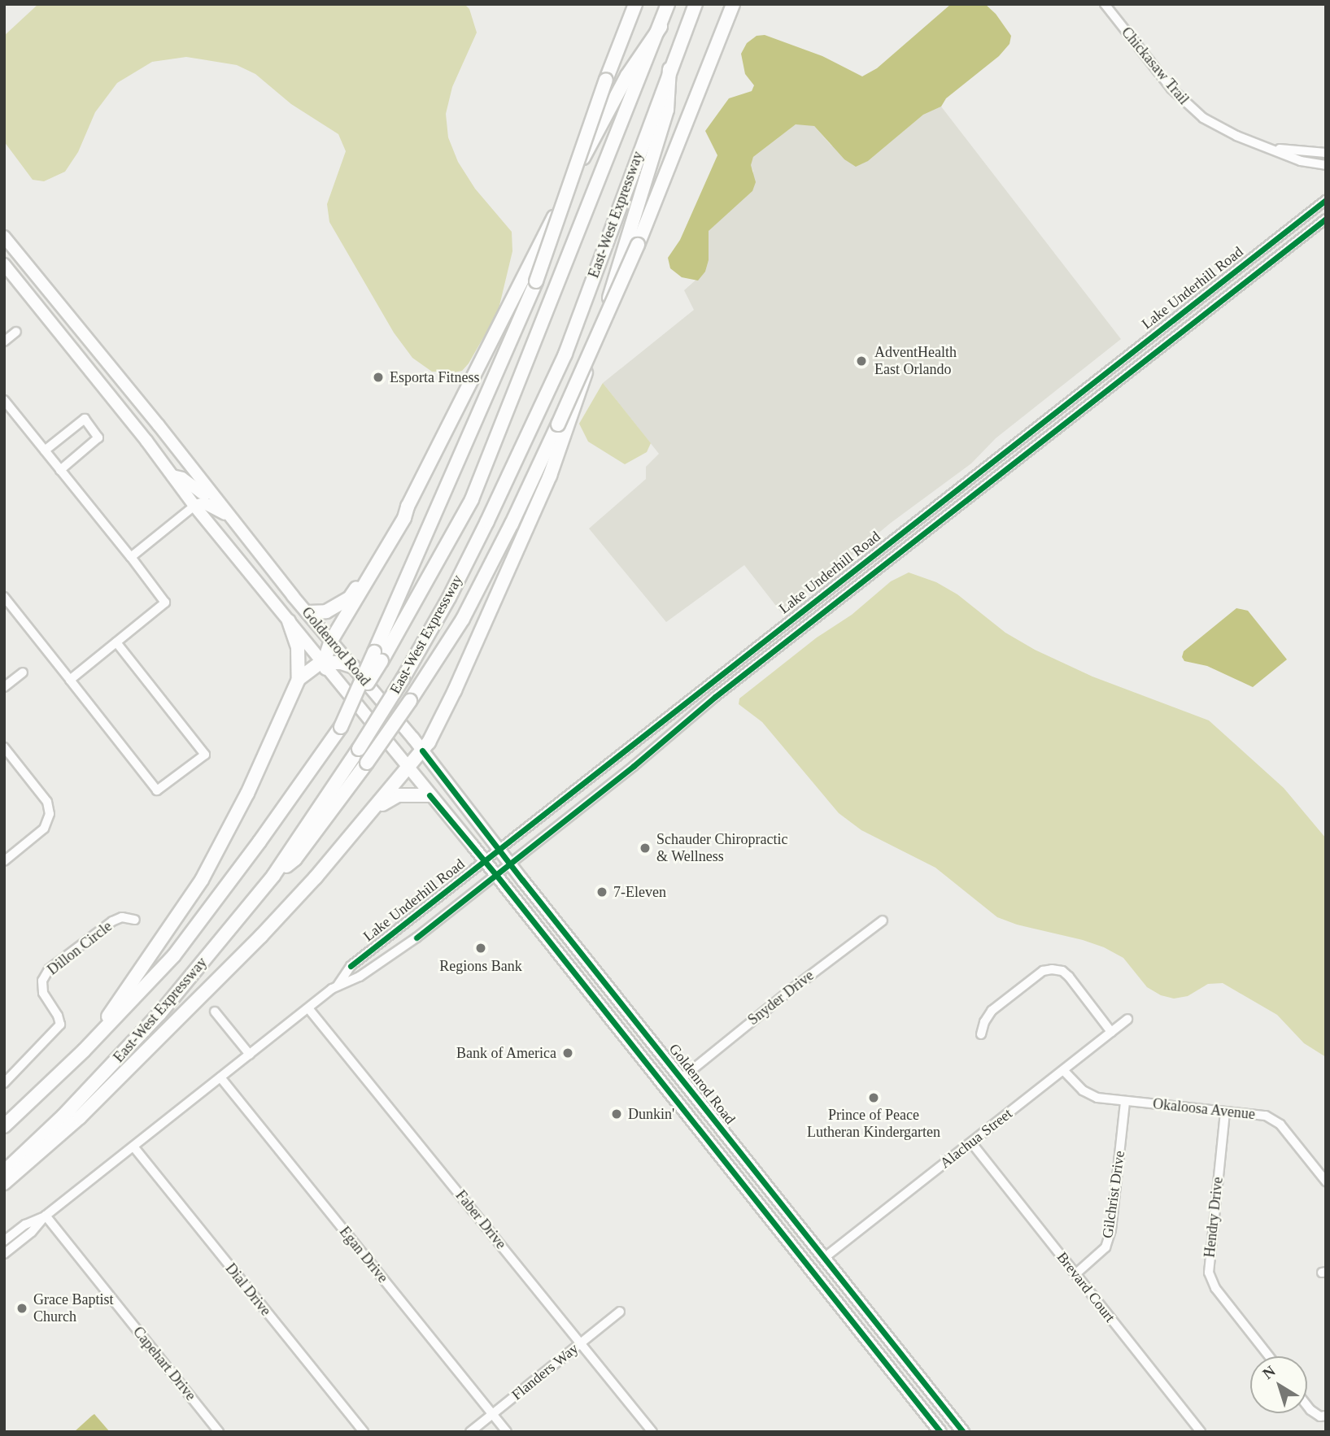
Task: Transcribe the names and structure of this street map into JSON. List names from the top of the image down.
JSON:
{
  "streets": {
    "highway": ["East-West Expressway"],
    "main road": ["Goldenrod Road"],
    "street": [
      "Chickasaw Trail",
      "Lake Underhill Road",
      "Dillon Circle",
      "Snyder Drive",
      "Okaloosa Avenue",
      "Alachua Street",
      "Gilchrist Drive",
      "Hendry Drive",
      "Faber Drive",
      "Egan Drive",
      "Brevard Court",
      "Dial Drive",
      "Capehart Drive",
      "Flanders Way"
    ]
  },
  "crossings": [
    ["Lake Underhill Road", "Goldenrod Road"],
    ["Lake Underhill Road", "Faber Drive"],
    ["Lake Underhill Road", "Egan Drive"],
    ["Lake Underhill Road", "Dial Drive"],
    ["Lake Underhill Road", "Capehart Drive"],
    ["Goldenrod Road", "Snyder Drive"],
    ["Goldenrod Road", "Alachua Street"],
    ["Okaloosa Avenue", "Alachua Street"],
    ["Okaloosa Avenue", "Gilchrist Drive"],
    ["Okaloosa Avenue", "Hendry Drive"],
    ["Alachua Street", "Brevard Court"],
    ["Gilchrist Drive", "Brevard Court"],
    ["Faber Drive", "Flanders Way"],
    ["Egan Drive", "Flanders Way"]
  ],
  "places": [
    "AdventHealth East Orlando",
    "Esporta Fitness",
    "Schauder Chiropractic & Wellness",
    "7-Eleven",
    "Regions Bank",
    "Bank of America",
    "Prince of Peace Lutheran Kindergarten",
    "Dunkin'",
    "Grace Baptist Church"
  ],
  "north": "top left"
}
